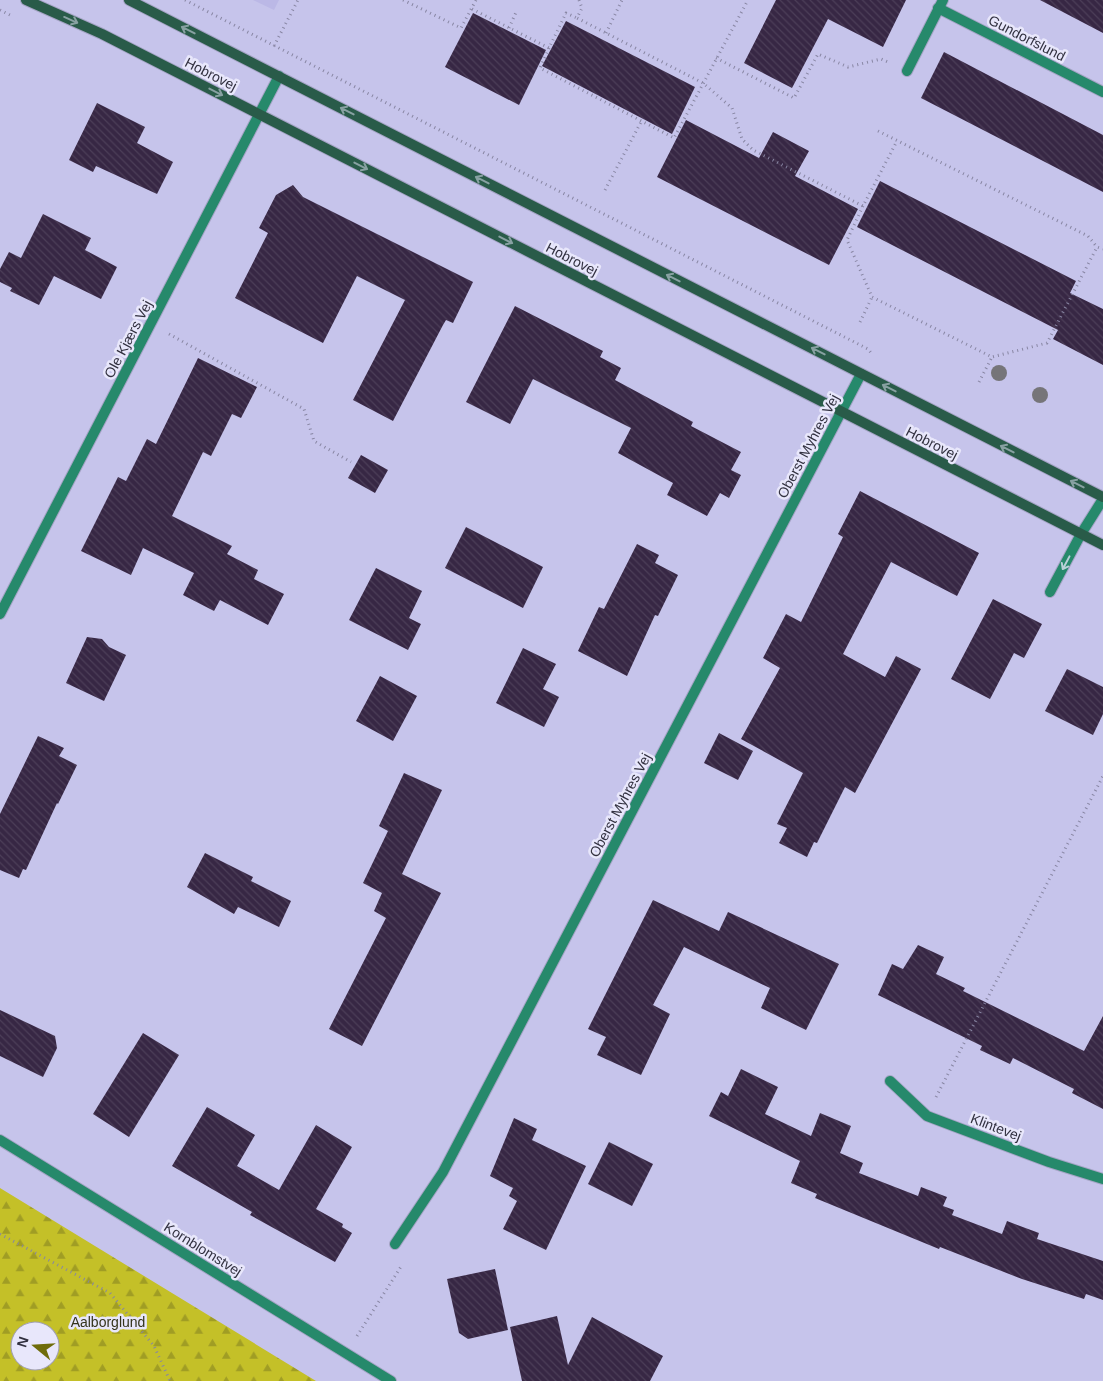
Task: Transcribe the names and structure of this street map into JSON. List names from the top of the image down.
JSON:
{
  "streets": {
    "main road": ["Hobrovej"],
    "street": [
      "Gundorfslund",
      "Ole Kjærs Vej",
      "Oberst Myhres Vej",
      "Klintevej",
      "Kornblomstvej"
    ]
  },
  "crossings": [
    ["Hobrovej", "Ole Kjærs Vej"],
    ["Hobrovej", "Oberst Myhres Vej"]
  ],
  "parks": ["Aalborglund"],
  "north": "left"
}
